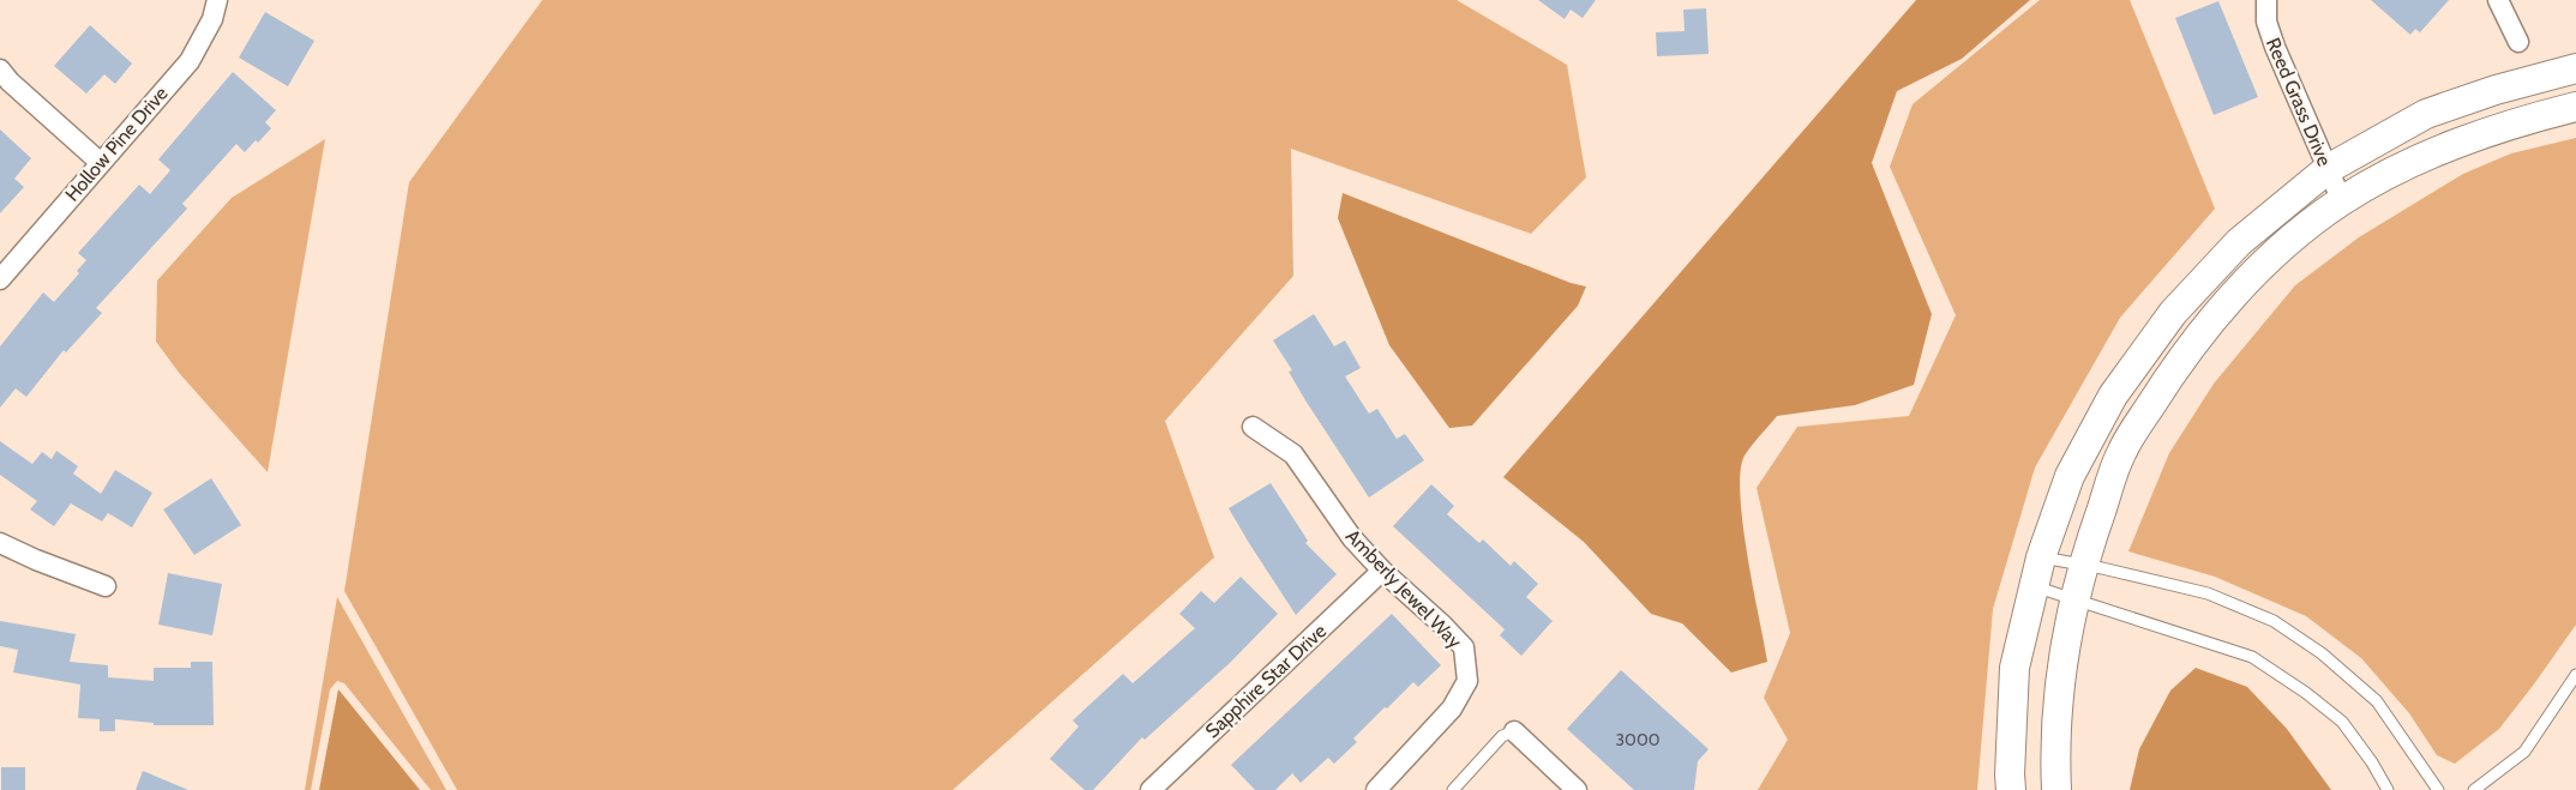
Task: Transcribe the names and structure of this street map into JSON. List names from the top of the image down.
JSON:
{
  "streets": {
    "street": [
      "Reed Grass Drive",
      "Hollow Pine Drive",
      "Amberly Jewel Way",
      "Sapphire Star Drive"
    ]
  },
  "crossings": [
    ["Amberly Jewel Way", "Sapphire Star Drive"]
  ],
  "house_numbers": ["3000"]
}
